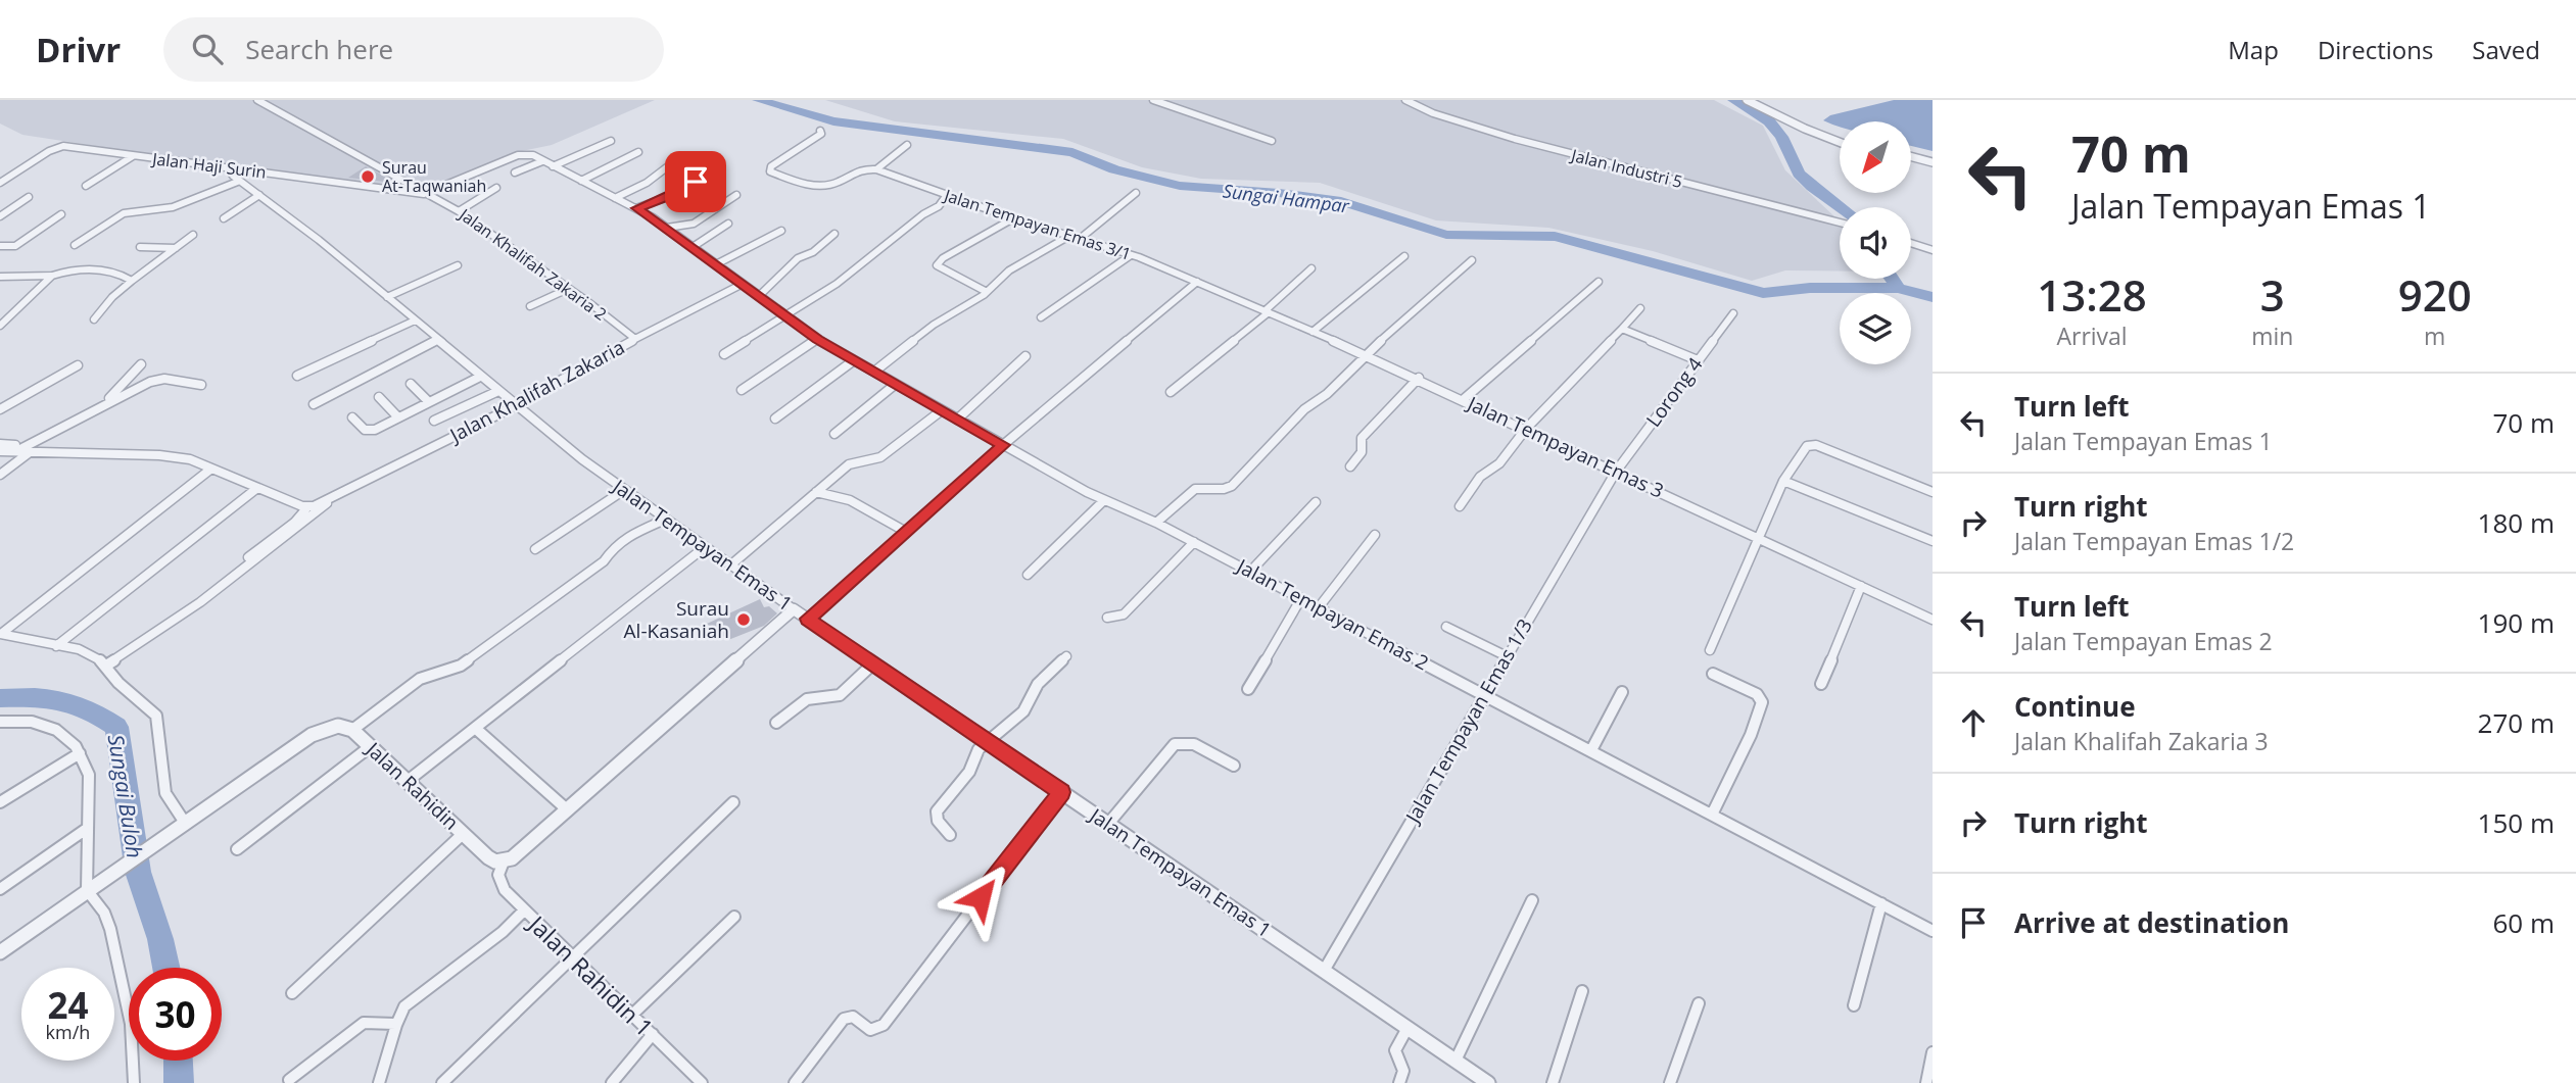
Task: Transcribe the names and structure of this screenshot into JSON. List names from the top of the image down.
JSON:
{
  "streets": {
    "street": [
      "Jalan Haji Surin",
      "Jalan Industri 5",
      "Jalan Tempayan Emas 3/1",
      "Jalan Khalifah Zakaria 2",
      "Jalan Khalifah Zakaria",
      "Lorong 4",
      "Jalan Tempayan Emas 3",
      "Jalan Tempayan Emas 1",
      "Jalan Tempayan Emas 2",
      "Jalan Tempayan Emas 1/3",
      "Jalan Rahidin",
      "Jalan Rahidin 1"
    ]
  },
  "crossings": [
    ["Jalan Haji Surin", "Jalan Khalifah Zakaria 2"],
    ["Jalan Haji Surin", "Jalan Tempayan Emas 1"],
    ["Jalan Tempayan Emas 3/1", "Jalan Tempayan Emas 3"],
    ["Jalan Khalifah Zakaria 2", "Jalan Khalifah Zakaria"],
    ["Jalan Khalifah Zakaria", "Jalan Tempayan Emas 1"],
    ["Jalan Khalifah Zakaria", "Jalan Tempayan Emas 2"],
    ["Lorong 4", "Jalan Tempayan Emas 3"],
    ["Lorong 4", "Jalan Tempayan Emas 1/3"],
    ["Jalan Tempayan Emas 3", "Jalan Tempayan Emas 1/3"],
    ["Jalan Tempayan Emas 1", "Jalan Tempayan Emas 1/3"],
    ["Jalan Tempayan Emas 2", "Jalan Tempayan Emas 1/3"],
    ["Jalan Rahidin", "Jalan Rahidin 1"]
  ],
  "water": ["Sungai Hampar", "Sungai Buloh"],
  "places": ["Surau At-Taqwaniah", "Surau Al-Kasaniah"],
  "north": "bottom left",
  "page": {
    "header": "Drivr",
    "search": "Search here",
    "nav": ["Map", "Directions", "Saved"],
    "turn": ["70 m", "Jalan Tempayan Emas 1"],
    "eta": [
      "13:28",
      "Arrival",
      "3",
      "min",
      "920",
      "m"
    ],
    "list": [
      {
        "name": "Turn left",
        "note": "Jalan Tempayan Emas 1",
        "value": "70 m"
      },
      {
        "name": "Turn right",
        "note": "Jalan Tempayan Emas 1/2",
        "value": "180 m"
      },
      {
        "name": "Turn left",
        "note": "Jalan Tempayan Emas 2",
        "value": "190 m"
      },
      {
        "name": "Continue",
        "note": "Jalan Khalifah Zakaria 3",
        "value": "270 m"
      },
      {
        "name": "Turn right",
        "value": "150 m"
      },
      {
        "name": "Arrive at destination",
        "value": "60 m"
      }
    ],
    "speed": "24 km/h",
    "limit": "30"
  }
}
